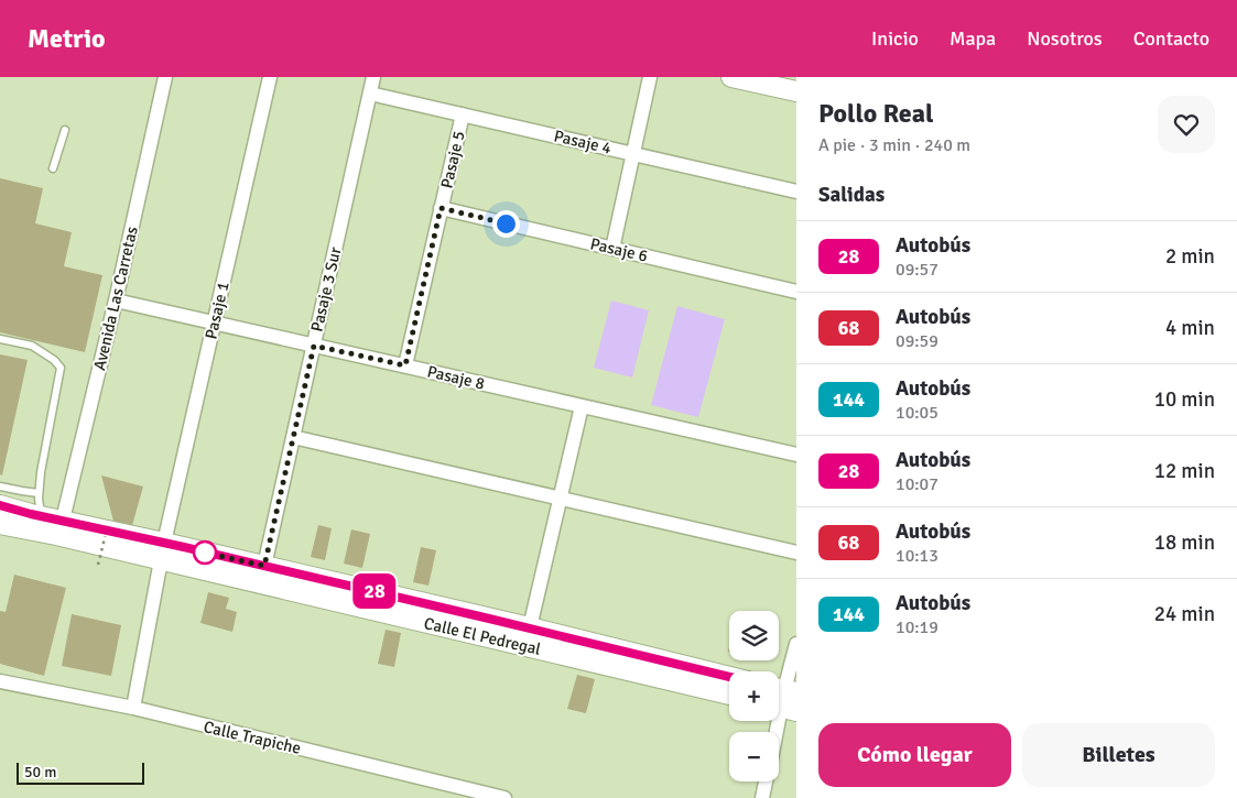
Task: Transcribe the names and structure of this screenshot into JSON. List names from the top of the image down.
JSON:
{
  "streets": {
    "main road": ["Calle El Pedregal"],
    "street": [
      "Pasaje 4",
      "Pasaje 5",
      "Pasaje 6",
      "Pasaje 3 Sur",
      "Avenida Las Carretas",
      "Pasaje 1",
      "Pasaje 8",
      "Calle Trapiche"
    ]
  },
  "crossings": [
    ["Pasaje 4", "Pasaje 5"],
    ["Pasaje 4", "Pasaje 3 Sur"],
    ["Pasaje 5", "Pasaje 6"],
    ["Pasaje 5", "Pasaje 8"],
    ["Pasaje 3 Sur", "Pasaje 8"],
    ["Pasaje 3 Sur", "Calle El Pedregal"],
    ["Avenida Las Carretas", "Pasaje 8"],
    ["Avenida Las Carretas", "Calle El Pedregal"],
    ["Pasaje 1", "Pasaje 8"],
    ["Pasaje 1", "Calle El Pedregal"],
    ["Pasaje 1", "Calle Trapiche"]
  ],
  "lines": ["bus line 28"],
  "scale_bar": "50 m",
  "page": {
    "header": "Metrio",
    "nav": [
      "Inicio",
      "Mapa",
      "Nosotros",
      "Contacto"
    ],
    "on_map": "28",
    "heading": [
      ["Pollo Real", "A pie · 3 min · 240 m"],
      "Salidas"
    ],
    "list": [
      {
        "mark": "28",
        "name": "Autobús",
        "note": "09:57",
        "value": "2 min"
      },
      {
        "mark": "68",
        "name": "Autobús",
        "note": "09:59",
        "value": "4 min"
      },
      {
        "mark": "144",
        "name": "Autobús",
        "note": "10:05",
        "value": "10 min"
      },
      {
        "mark": "28",
        "name": "Autobús",
        "note": "10:07",
        "value": "12 min"
      },
      {
        "mark": "68",
        "name": "Autobús",
        "note": "10:13",
        "value": "18 min"
      },
      {
        "mark": "144",
        "name": "Autobús",
        "note": "10:19",
        "value": "24 min"
      }
    ],
    "map_buttons": ["+", "−"],
    "buttons": ["Cómo llegar", "Billetes"],
    "scale": "50 m"
  }
}
